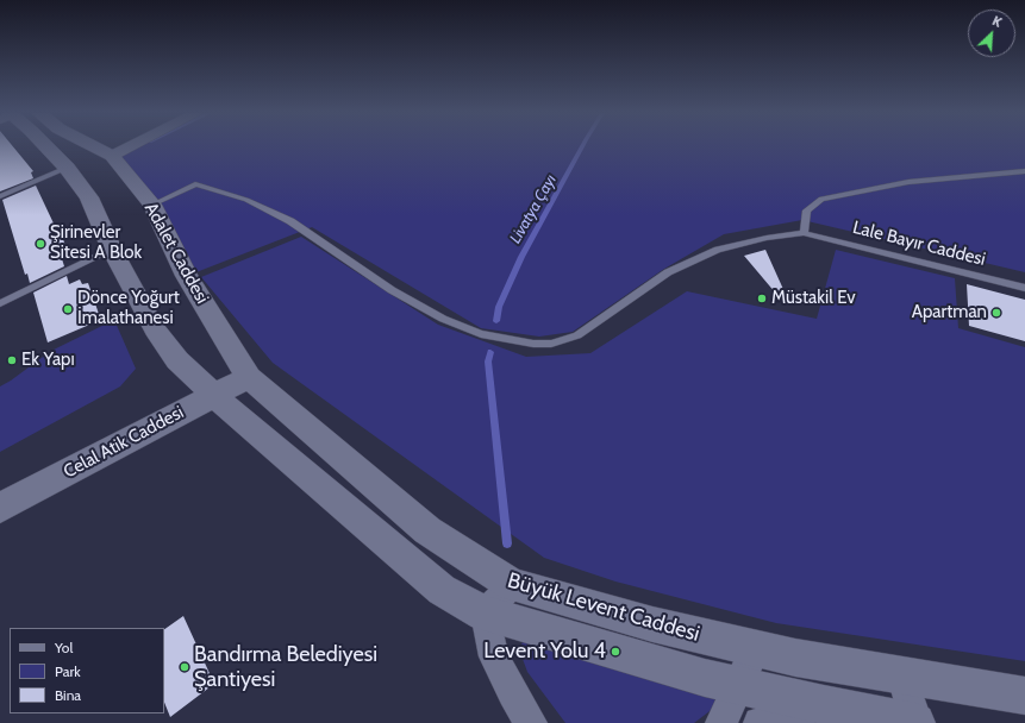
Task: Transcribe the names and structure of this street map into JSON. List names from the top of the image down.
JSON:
{
  "streets": {
    "street": ["Adalet Caddesi", "Celal Atik Caddesi", "Büyük Levent Caddesi"],
    "lane": ["Lale Bayır Caddesi"]
  },
  "crossings": [
    ["Adalet Caddesi", "Celal Atik Caddesi"],
    ["Adalet Caddesi", "Büyük Levent Caddesi"],
    ["Celal Atik Caddesi", "Büyük Levent Caddesi"]
  ],
  "water": ["Livatya Çayı"],
  "places": [
    "Şirinevler Sitesi A Blok",
    "Müstakil Ev",
    "Dönce Yoğurt İmalathanesi",
    "Apartman",
    "Ek Yapı",
    "Levent Yolu 4",
    "Bandırma Belediyesi Şantiyesi"
  ],
  "legend": ["Yol", "Park", "Bina"],
  "north": "top right"
}
